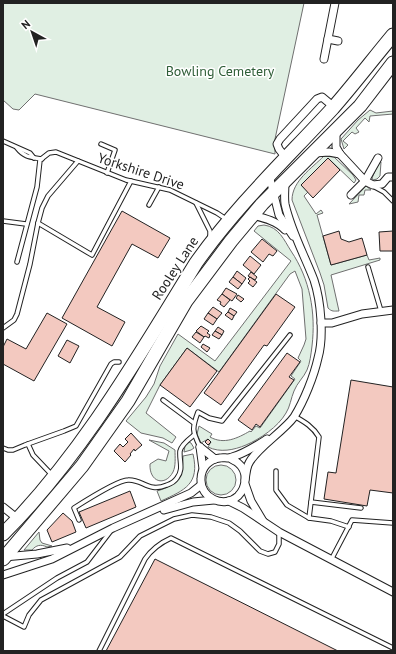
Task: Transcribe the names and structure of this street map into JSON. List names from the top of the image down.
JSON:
{
  "streets": {
    "highway": ["Rooley Lane"],
    "lane": ["Yorkshire Drive"]
  },
  "crossings": [
    ["Yorkshire Drive", "Rooley Lane"]
  ],
  "parks": ["Bowling Cemetery"],
  "north": "top left"
}
